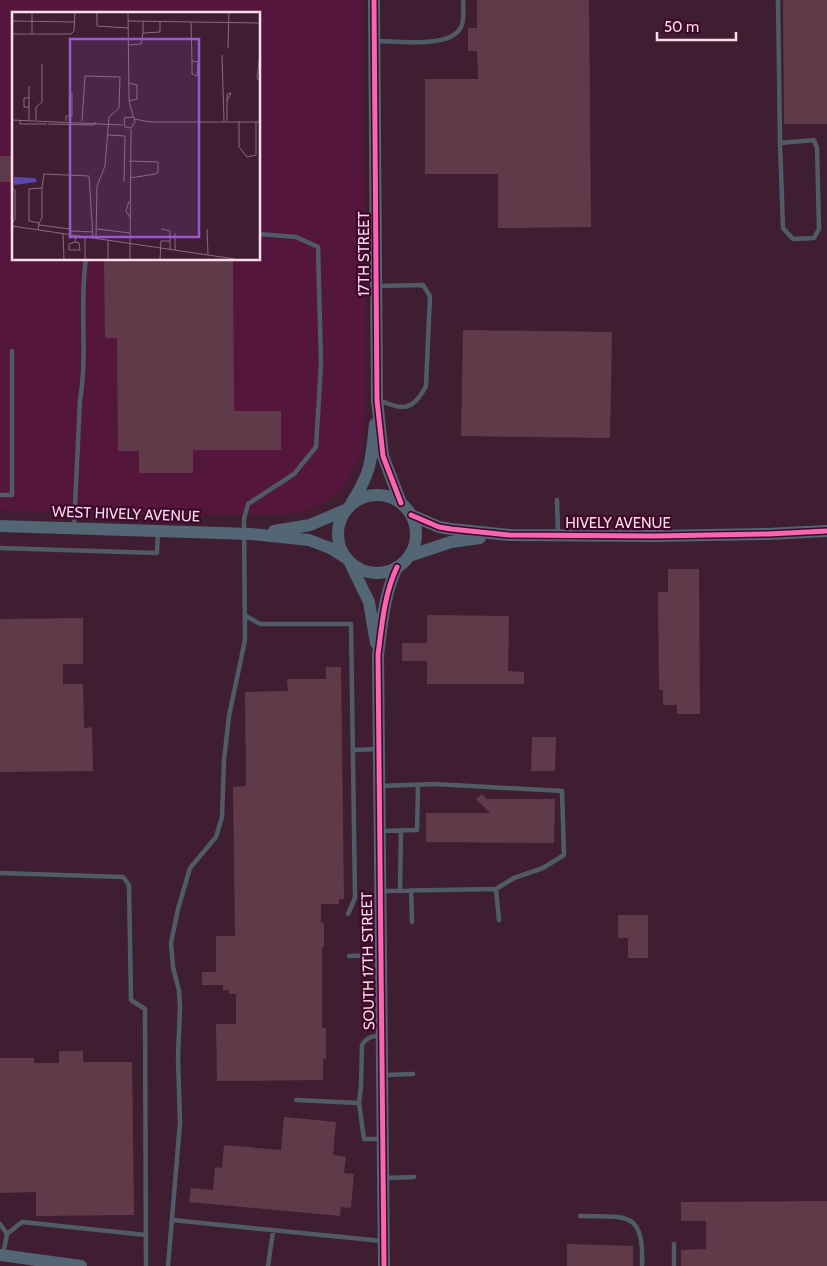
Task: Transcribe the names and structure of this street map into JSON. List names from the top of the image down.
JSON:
{
  "streets": {
    "street": [
      "17TH STREET",
      "WEST HIVELY AVENUE",
      "HIVELY AVENUE",
      "SOUTH 17TH STREET"
    ]
  },
  "crossings": [
    ["17TH STREET", "HIVELY AVENUE"]
  ],
  "scale_bar": "50 m"
}
